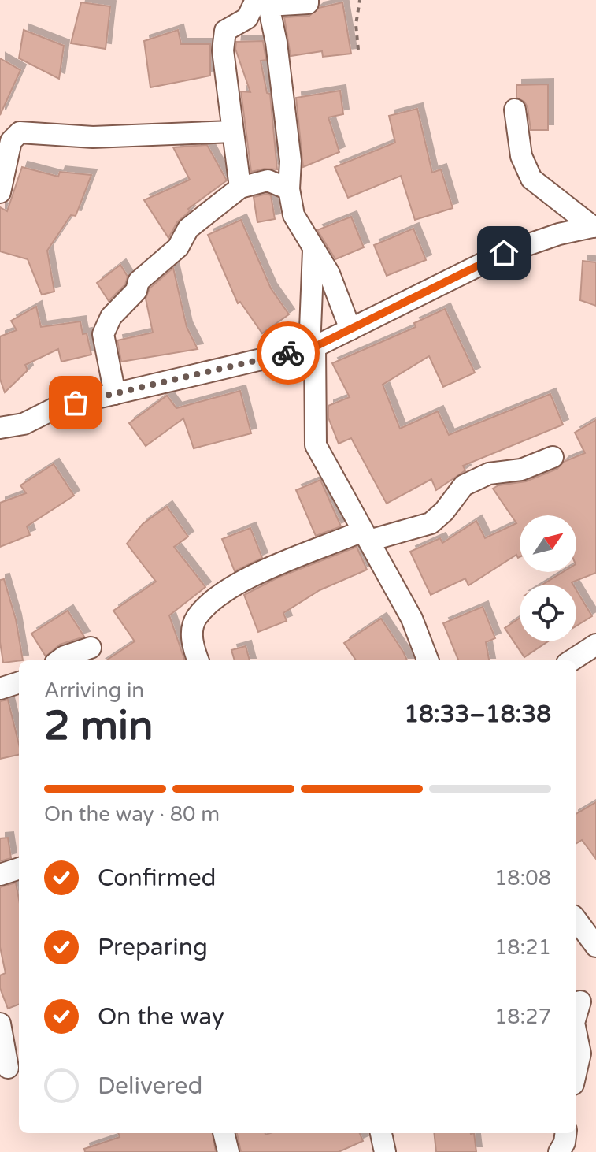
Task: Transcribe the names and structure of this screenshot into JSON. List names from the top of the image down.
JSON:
{
  "north": "top right",
  "page": {
    "heading": ["2 min", "Arriving in", "18:33–18:38"],
    "bar": "On the way · 80 m",
    "list": [
      ["Confirmed", "18:08"],
      ["Preparing", "18:21"],
      ["On the way", "18:27"],
      "Delivered"
    ]
  }
}
